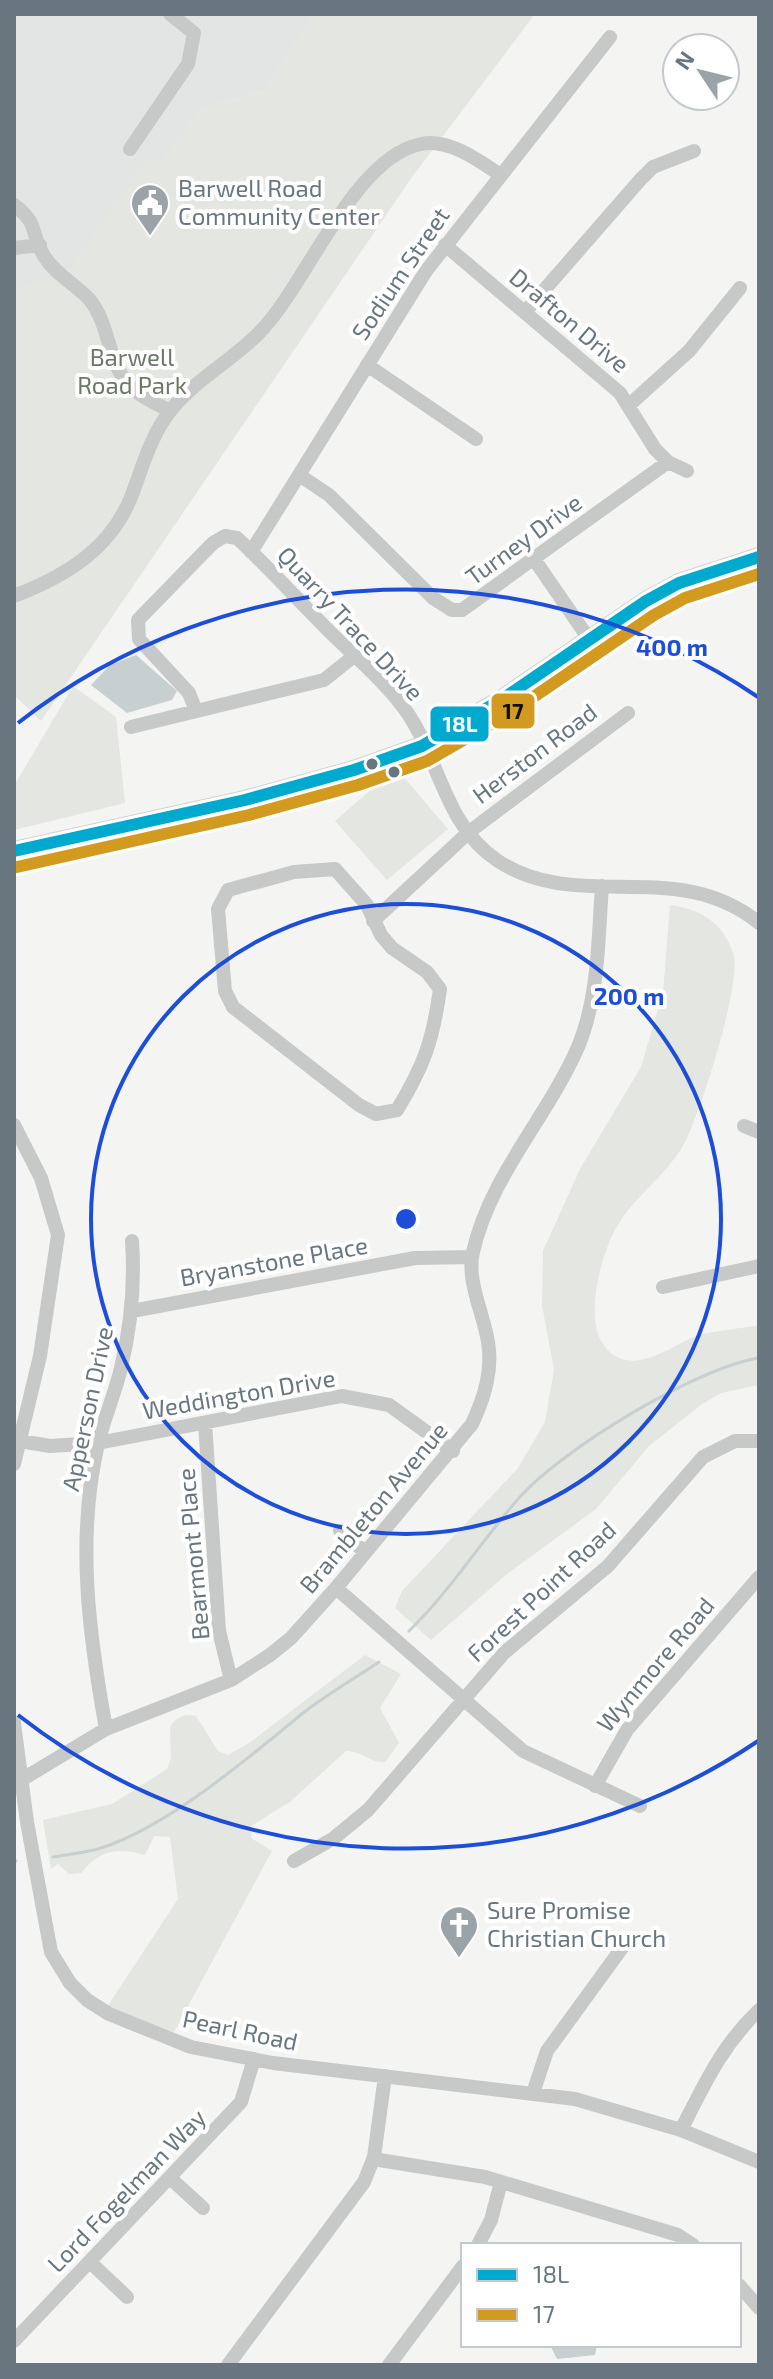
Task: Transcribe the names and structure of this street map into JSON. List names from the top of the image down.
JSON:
{
  "streets": {
    "street": [
      "Sodium Street",
      "Drafton Drive",
      "Turney Drive",
      "Quarry Trace Drive",
      "Herston Road",
      "Bryanstone Place",
      "Weddington Drive",
      "Apperson Drive",
      "Brambleton Avenue",
      "Bearmont Place",
      "Forest Point Road",
      "Wynmore Road",
      "Pearl Road",
      "Lord Fogelman Way"
    ]
  },
  "crossings": [
    ["Sodium Street", "Drafton Drive"],
    ["Sodium Street", "Turney Drive"],
    ["Sodium Street", "Quarry Trace Drive"],
    ["Drafton Drive", "Turney Drive"],
    ["Quarry Trace Drive", "Herston Road"],
    ["Quarry Trace Drive", "Brambleton Avenue"],
    ["Bryanstone Place", "Apperson Drive"],
    ["Bryanstone Place", "Brambleton Avenue"],
    ["Weddington Drive", "Apperson Drive"],
    ["Weddington Drive", "Brambleton Avenue"],
    ["Weddington Drive", "Bearmont Place"],
    ["Apperson Drive", "Brambleton Avenue"],
    ["Brambleton Avenue", "Bearmont Place"],
    ["Brambleton Avenue", "Pearl Road"],
    ["Pearl Road", "Lord Fogelman Way"]
  ],
  "parks": ["Barwell Road Park"],
  "places": {
    "public building": ["Barwell Road Community Center"],
    "church": ["Sure Promise Christian Church"]
  },
  "lines": ["transit line 18L", "transit line 17"],
  "legend": ["18L", "17"],
  "north": "top left",
  "rings": ["400 m", "200 m"]
}
